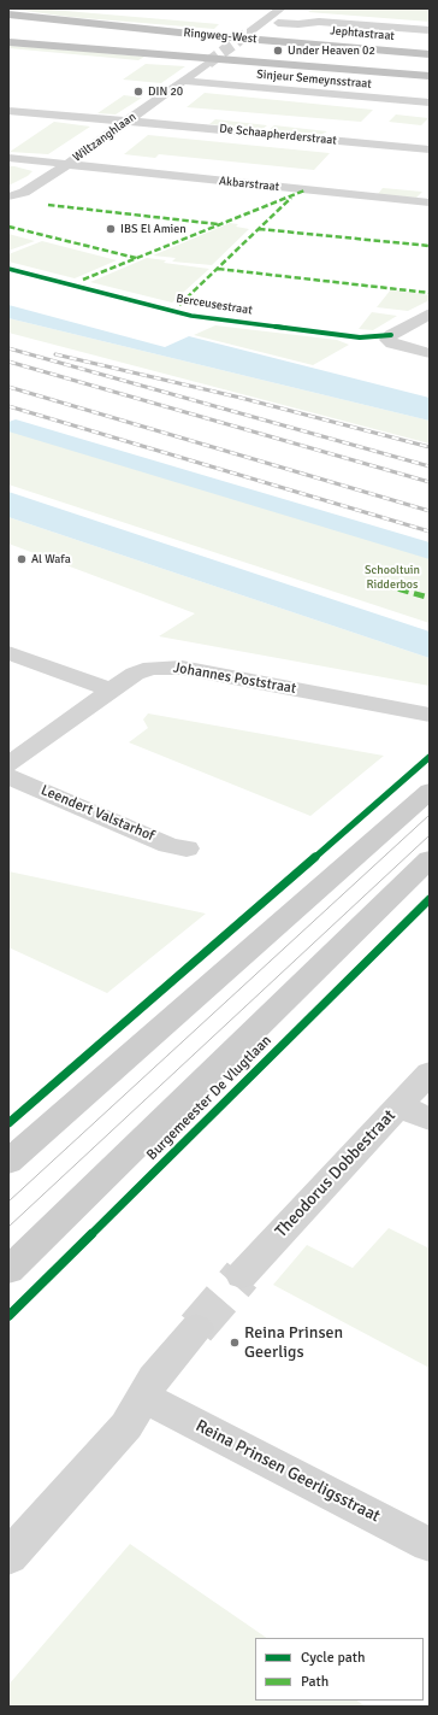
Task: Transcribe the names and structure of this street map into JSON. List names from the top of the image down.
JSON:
{
  "streets": {
    "highway": ["Ringweg-West"],
    "main road": ["Burgemeester De Vlugtlaan"],
    "street": [
      "Jephtastraat",
      "Sinjeur Semeynsstraat",
      "De Schaapherderstraat",
      "Wiltzanghlaan",
      "Akbarstraat",
      "Johannes Poststraat",
      "Leendert Valstarhof",
      "Theodorus Dobbestraat",
      "Reina Prinsen Geerligsstraat"
    ],
    "cycle path": ["Berceusestraat"]
  },
  "crossings": [
    ["Sinjeur Semeynsstraat", "Wiltzanghlaan"],
    ["De Schaapherderstraat", "Wiltzanghlaan"],
    ["Wiltzanghlaan", "Akbarstraat"]
  ],
  "parks": ["Schooltuin Ridderbos"],
  "places": [
    "Under Heaven 02",
    "DIN 20",
    "IBS El Amien",
    "Al Wafa",
    "Reina Prinsen Geerligs"
  ],
  "legend": ["Cycle path", "Path"]
}
